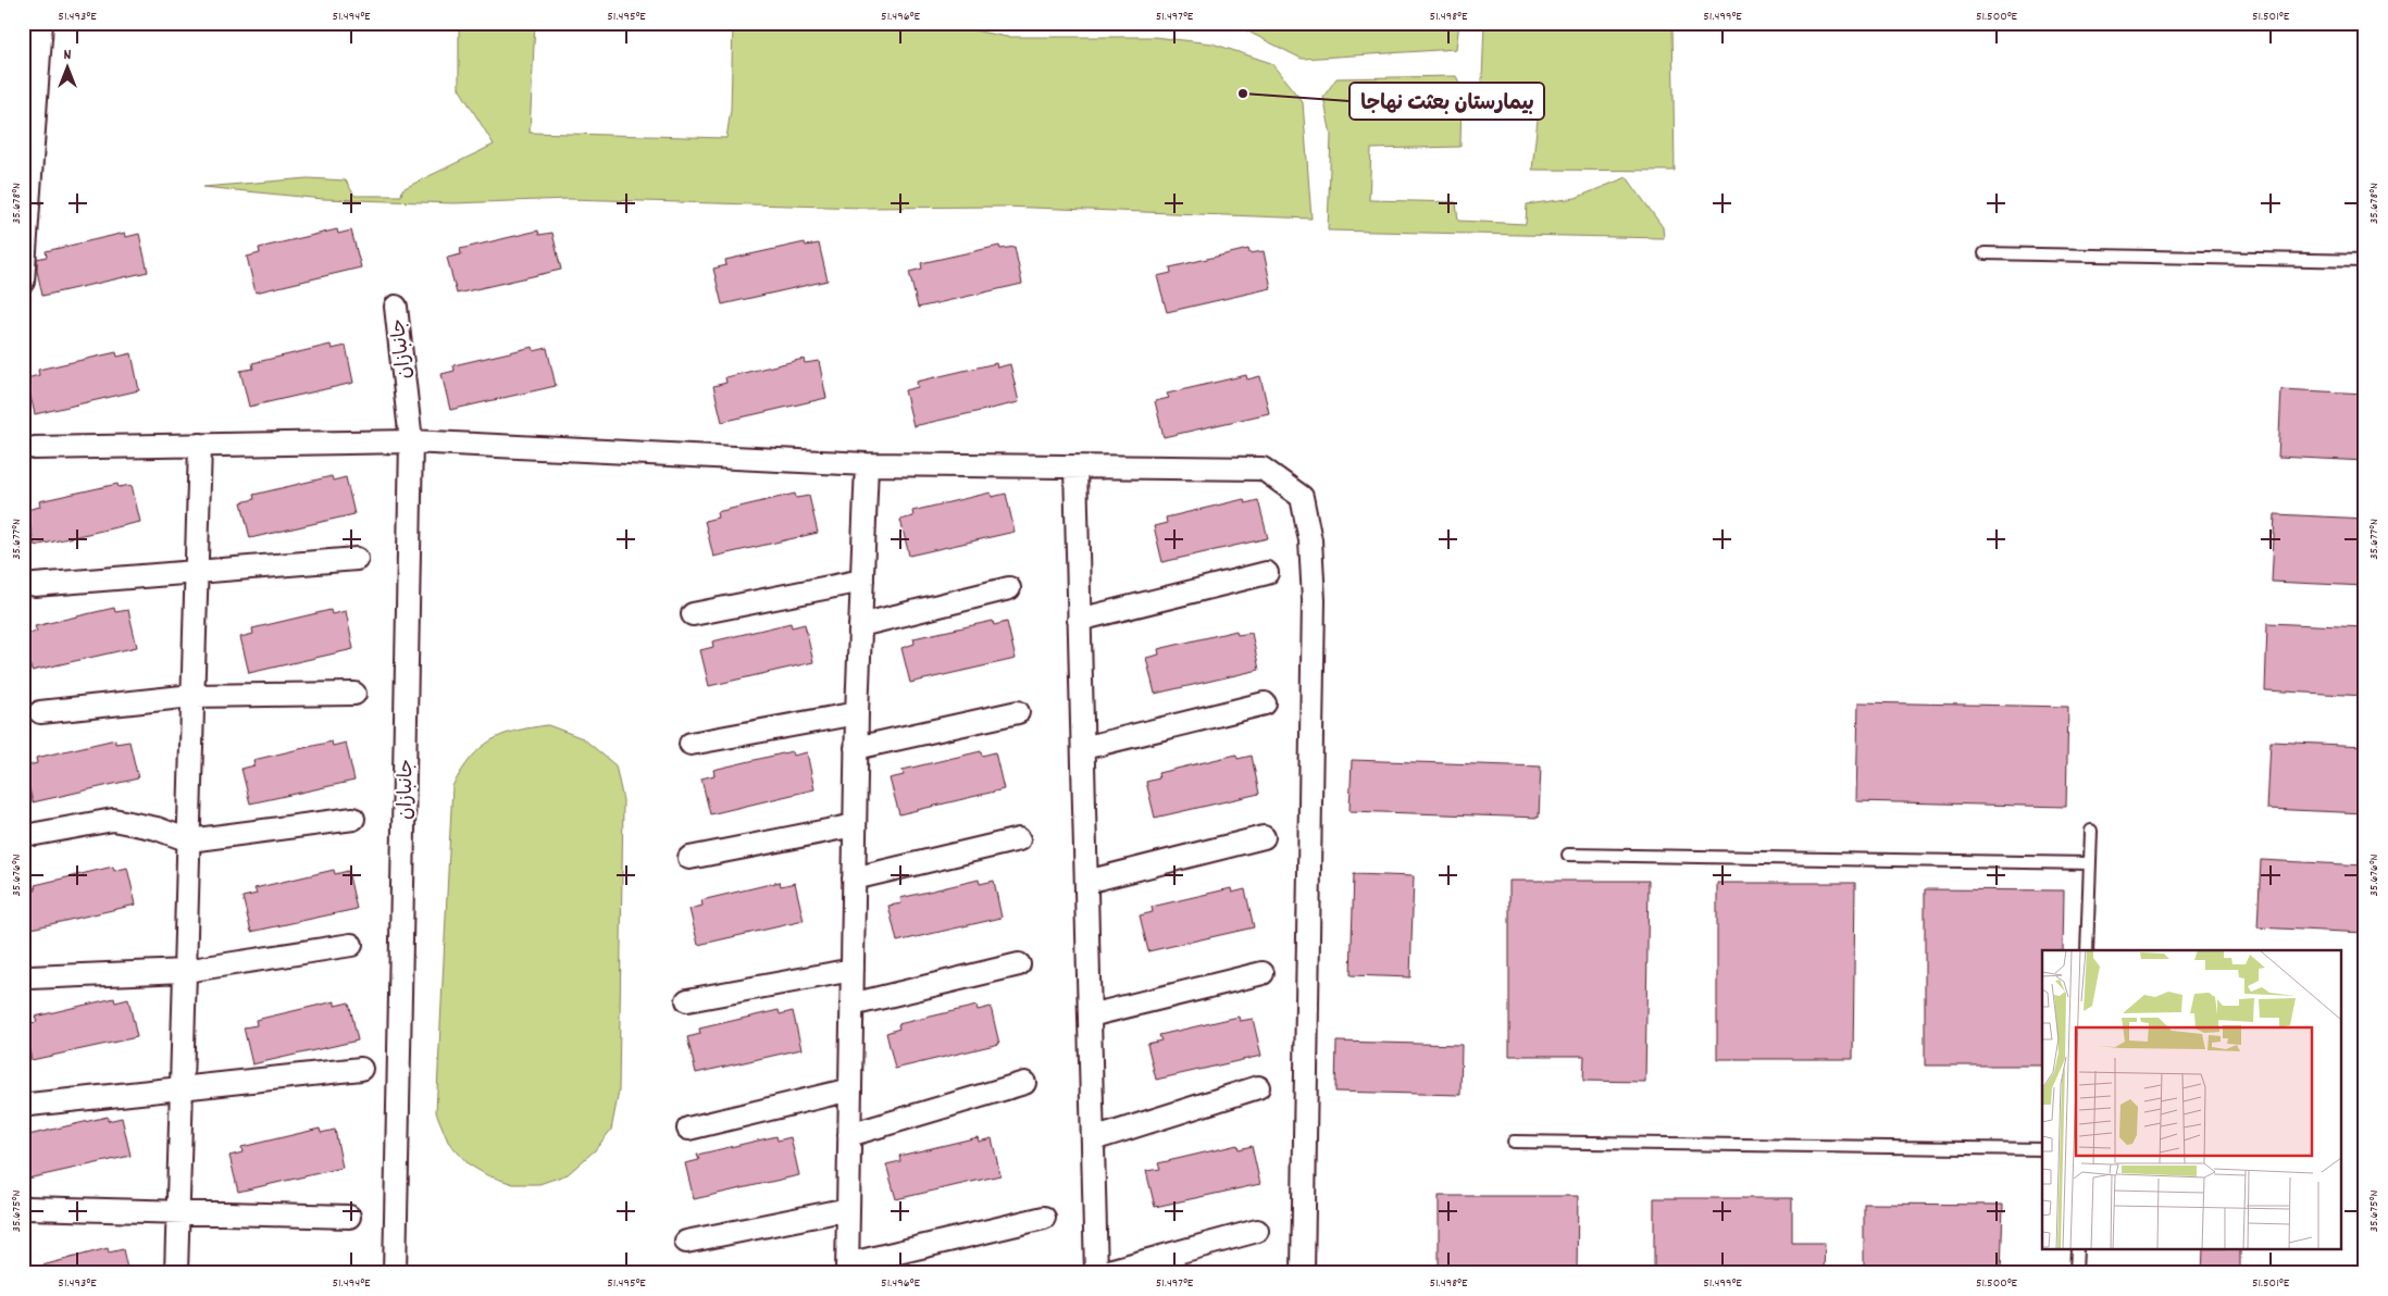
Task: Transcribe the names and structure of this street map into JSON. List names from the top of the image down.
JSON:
{
  "streets": {
    "street": ["جانبازان"]
  },
  "places": ["بیمارستان بعثت نهاجا"],
  "north": "top",
  "coordinates": [
    "51.493°E",
    "51.494°E",
    "51.495°E",
    "51.496°E",
    "51.497°E",
    "51.498°E",
    "51.499°E",
    "51.500°E",
    "51.501°E",
    "35.678°N",
    "35.677°N",
    "35.676°N",
    "35.675°N"
  ]
}
